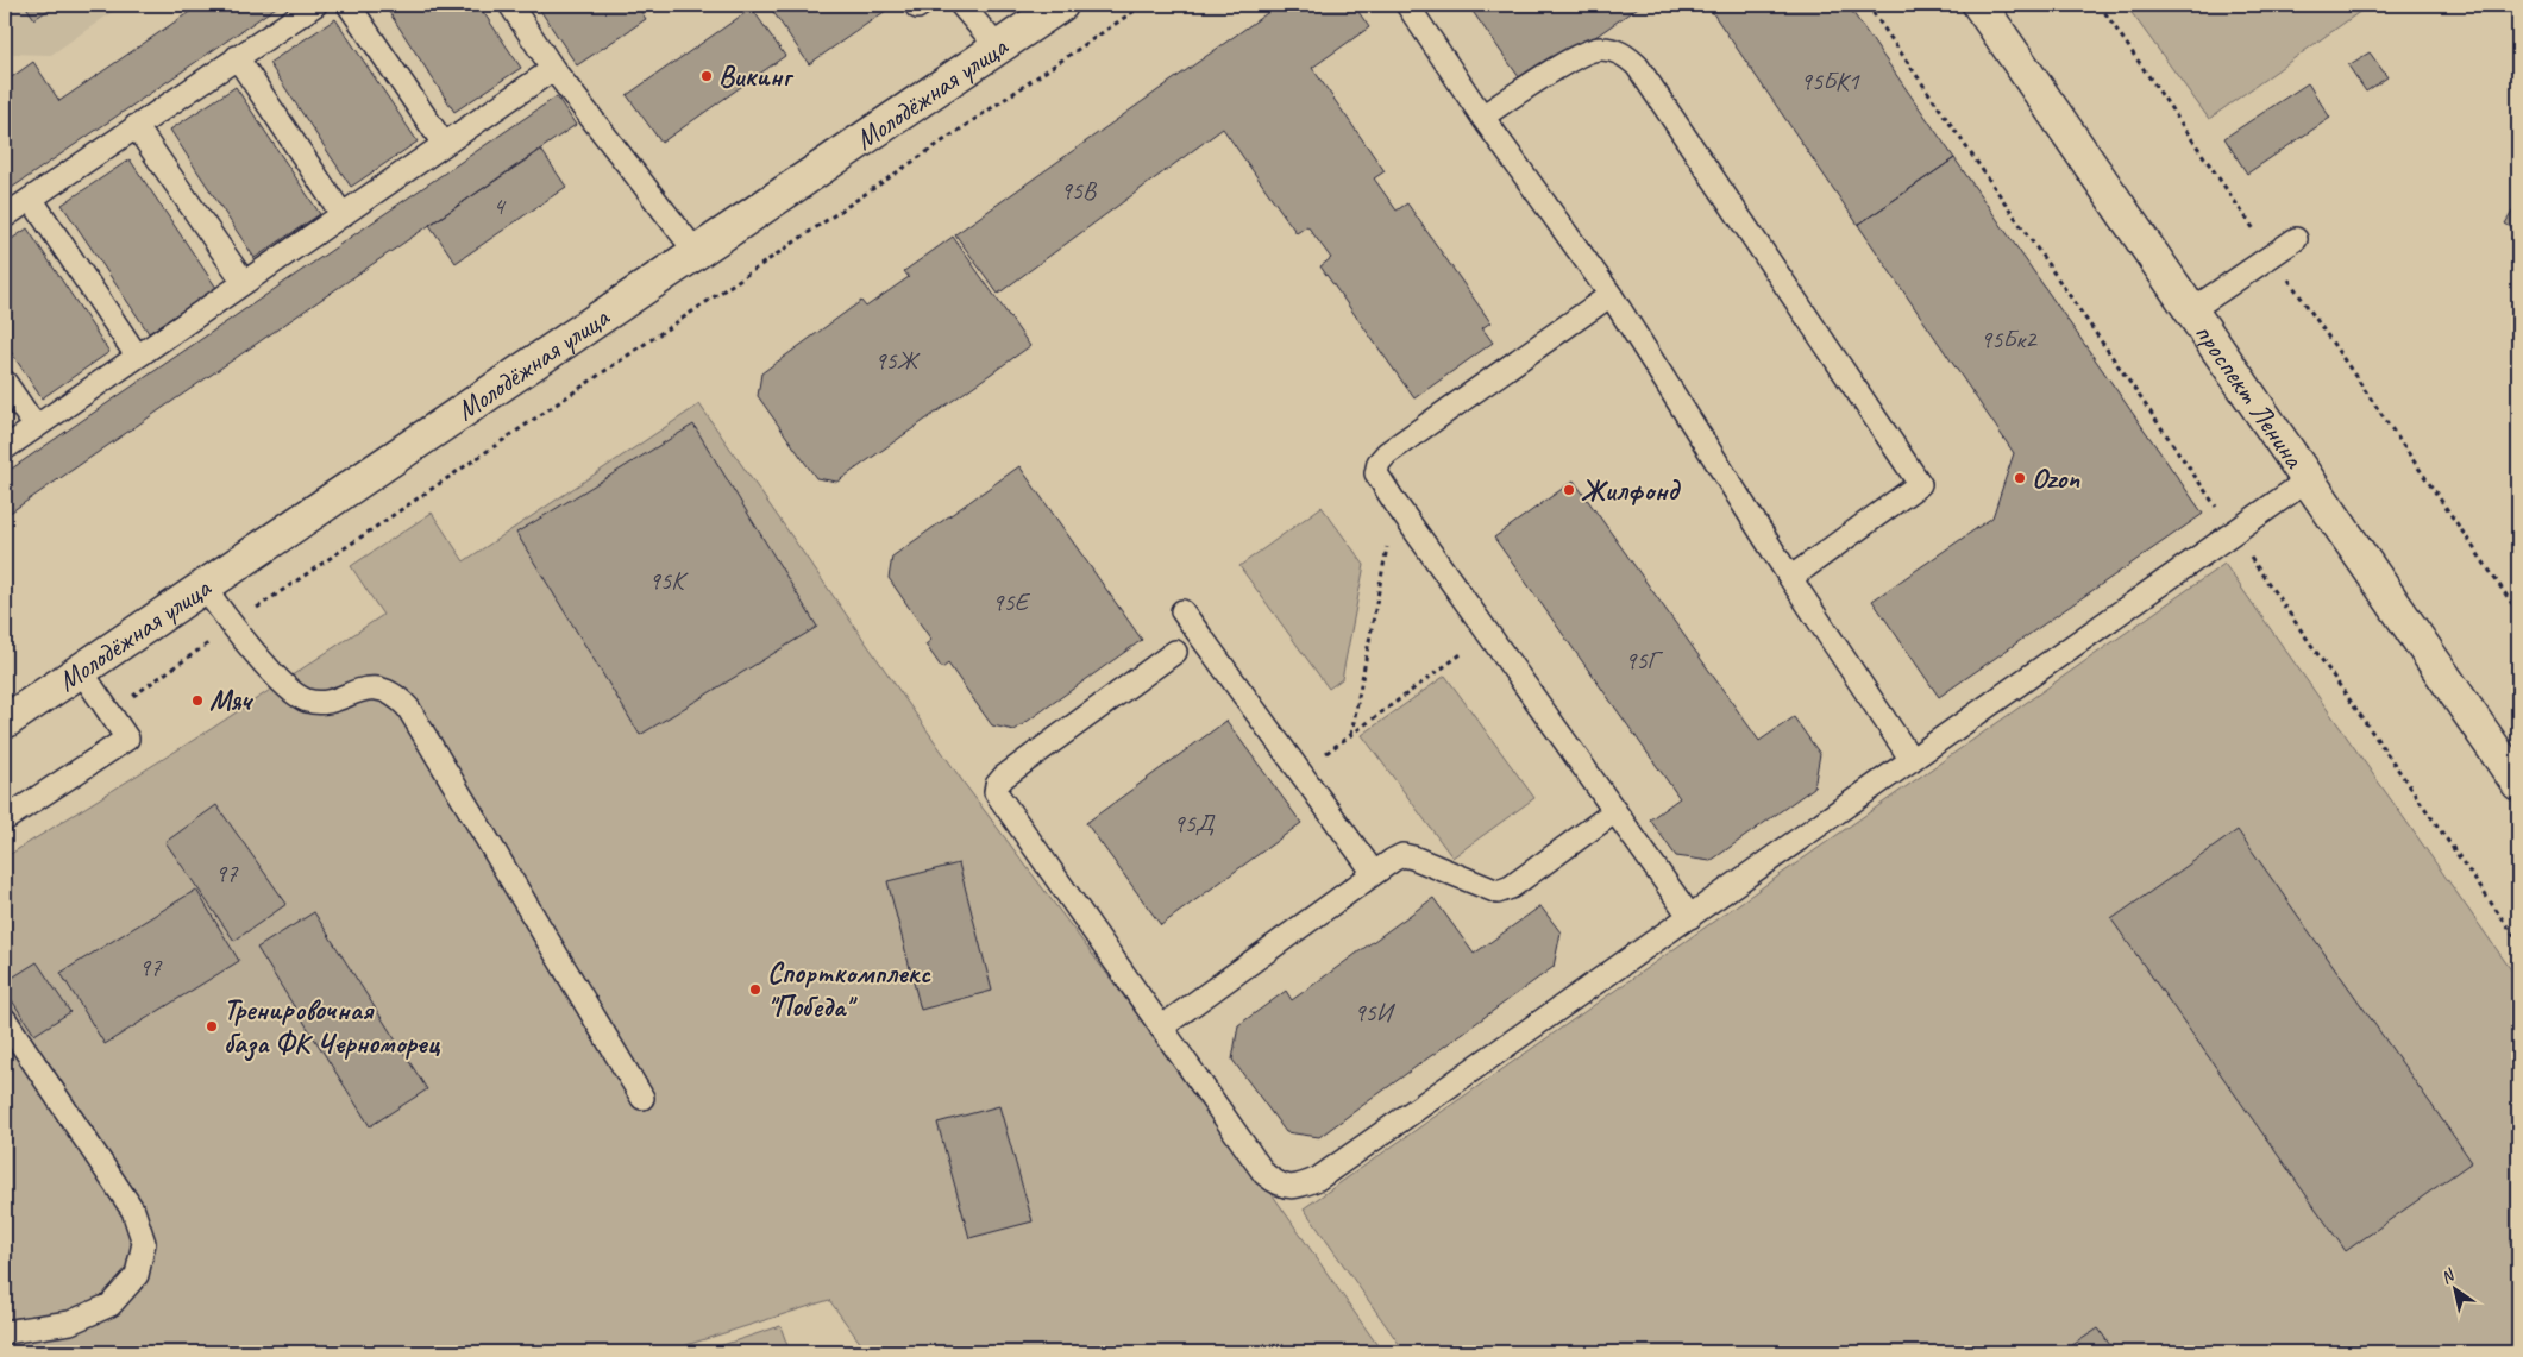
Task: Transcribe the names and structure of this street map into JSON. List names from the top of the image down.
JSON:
{
  "streets": {
    "street": ["Молодёжная улица", "проспект Ленина"]
  },
  "places": [
    "Викинг",
    "Ozon",
    "Жилфонд",
    "Мяч",
    "Спорткомплекс \"Победа\"",
    "Тренировочная база ФК Черноморец"
  ],
  "house_numbers": [
    "95БК1",
    "95В",
    "4",
    "95Бк2",
    "95Ж",
    "95К",
    "95Е",
    "95Г",
    "95Д",
    "97",
    "97",
    "95И"
  ],
  "north": "top left"
}
